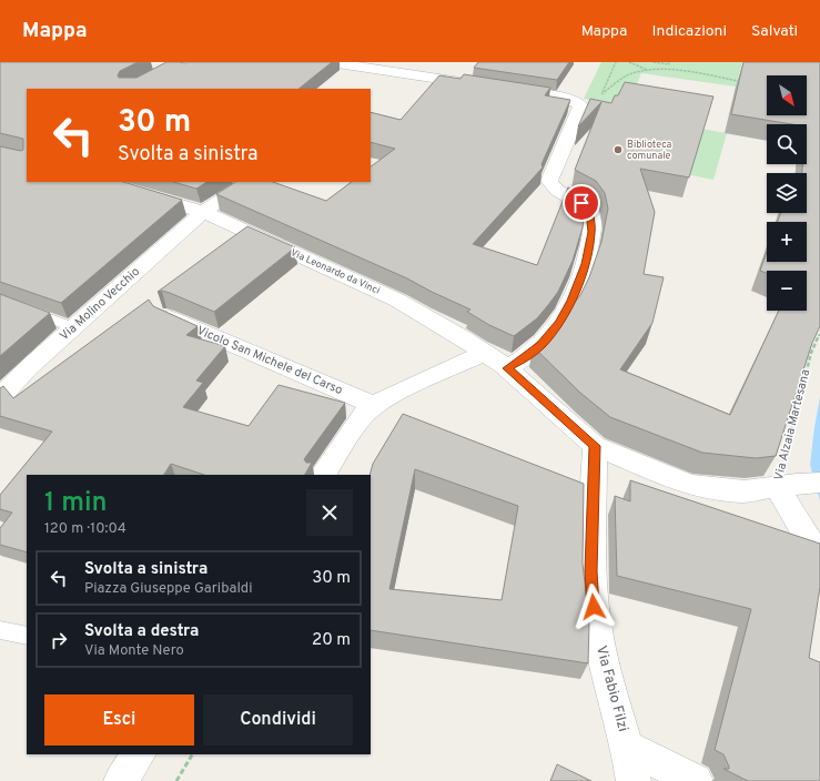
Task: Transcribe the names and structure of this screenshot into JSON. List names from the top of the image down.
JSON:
{
  "streets": {
    "street": [
      "Via Leonardo da Vinci",
      "Via Molino Vecchio",
      "Vicolo San Michele del Carso",
      "Via Alzaia Martesana",
      "Via Fabio Filzi"
    ]
  },
  "crossings": [
    ["Via Leonardo da Vinci", "Via Molino Vecchio"],
    ["Via Leonardo da Vinci", "Via Alzaia Martesana"],
    ["Via Leonardo da Vinci", "Via Fabio Filzi"]
  ],
  "places": ["Biblioteca comunale"],
  "north": "bottom right",
  "page": {
    "header": "Mappa",
    "nav": ["Mappa", "Indicazioni", "Salvati"],
    "map_buttons": ["+", "−"],
    "turn": ["30 m", "Svolta a sinistra"],
    "heading": ["1 min", "120 m · 10:04"],
    "list": [
      {
        "name": "Svolta a sinistra",
        "note": "Piazza Giuseppe Garibaldi",
        "value": "30 m"
      },
      {
        "name": "Svolta a destra",
        "note": "Via Monte Nero",
        "value": "20 m"
      }
    ],
    "buttons": ["Esci", "Condividi"]
  }
}
